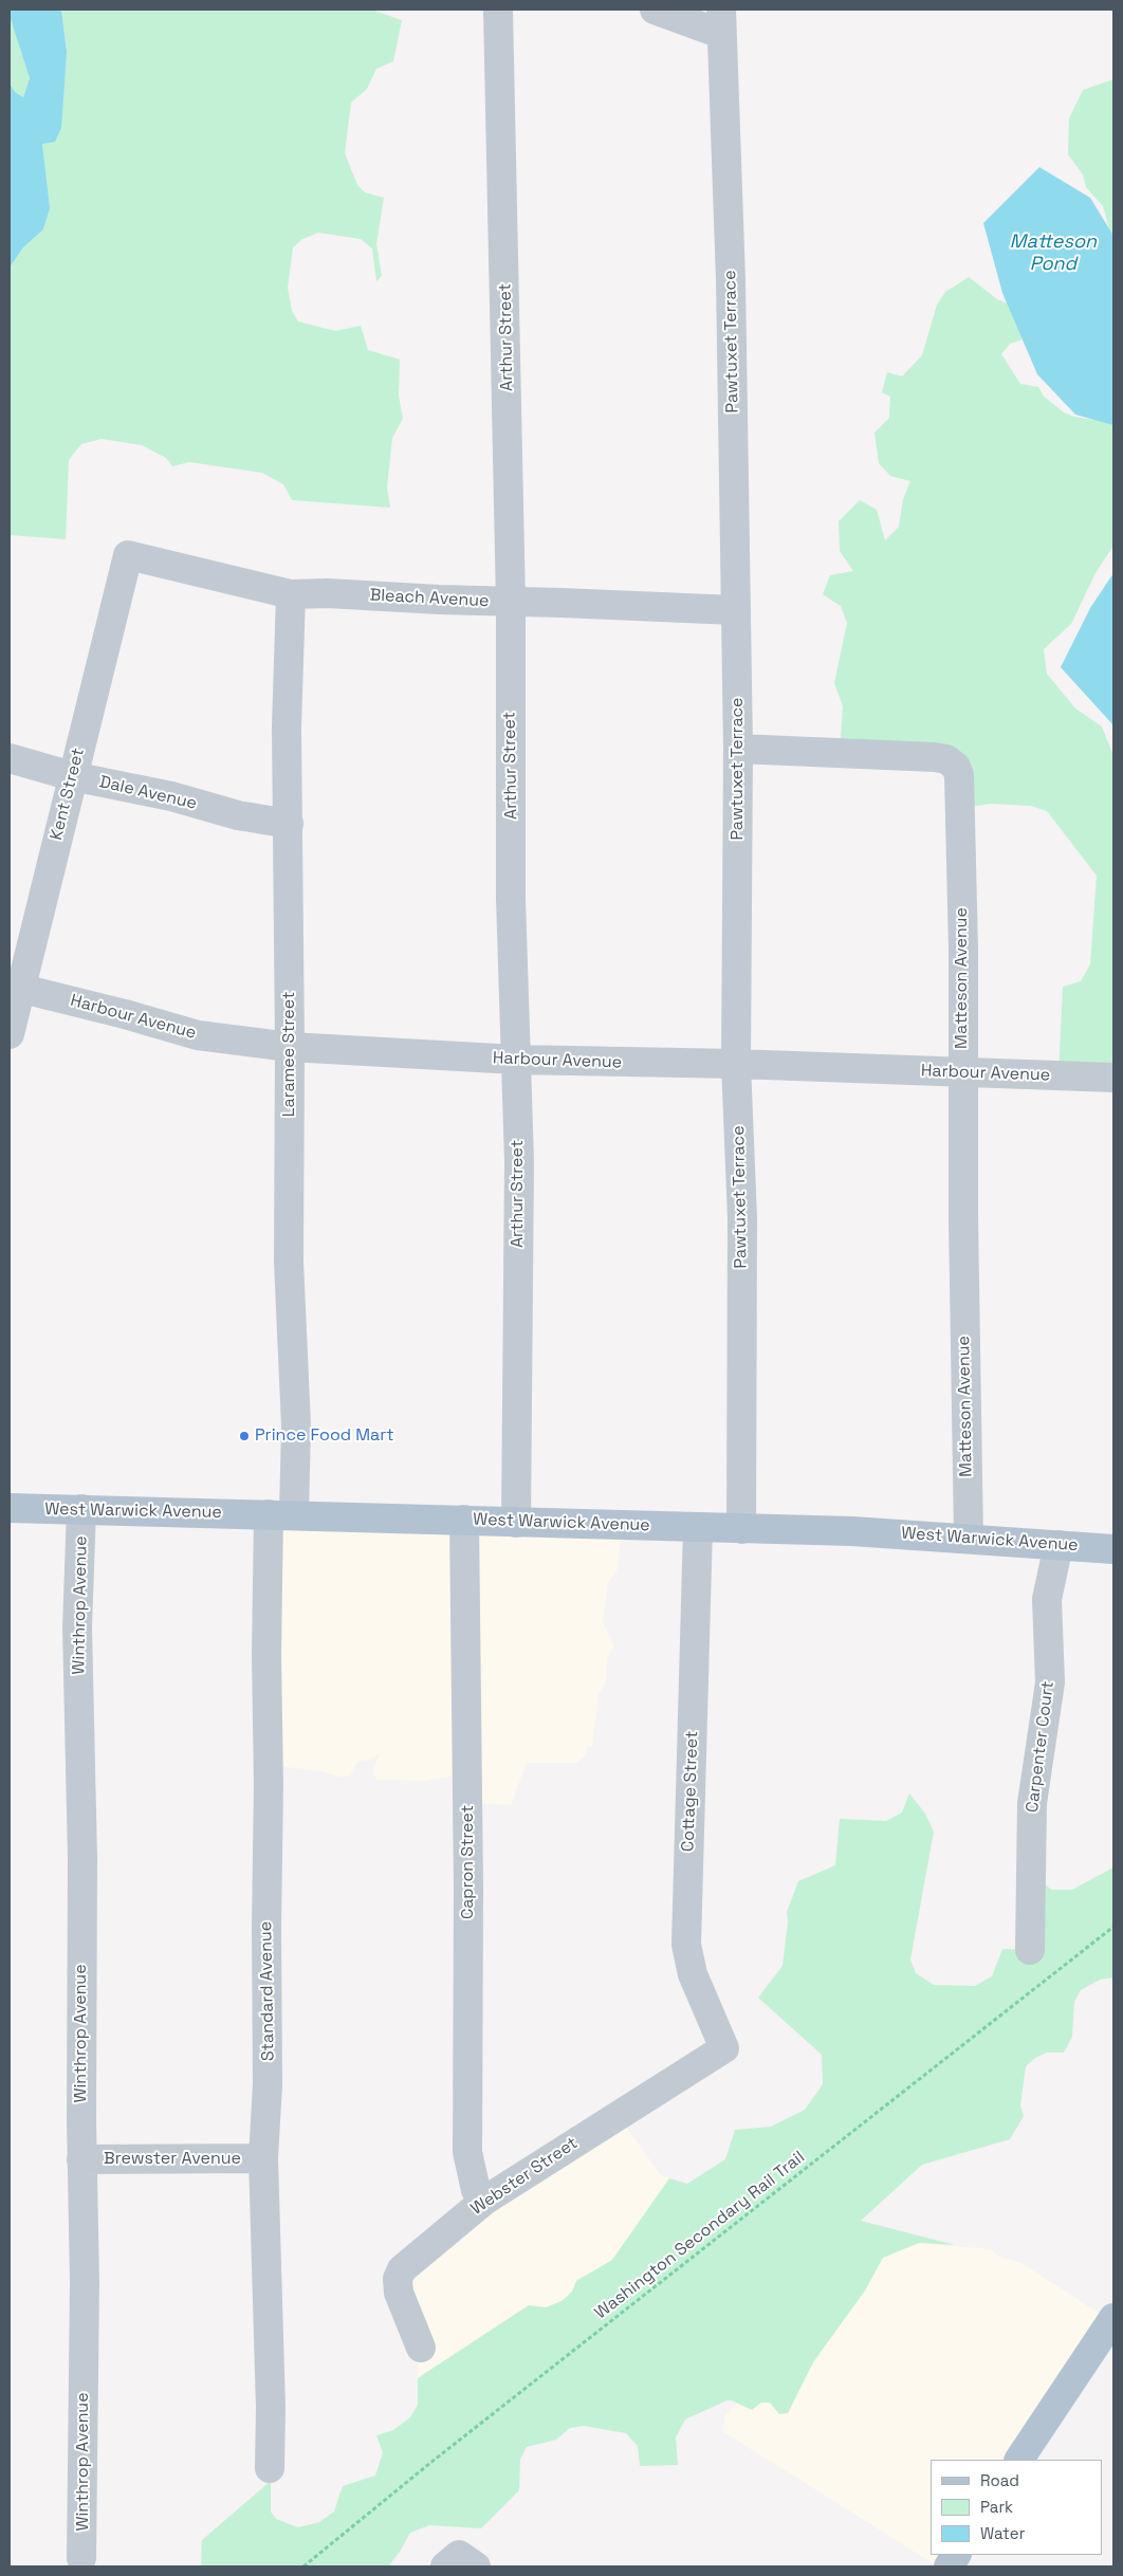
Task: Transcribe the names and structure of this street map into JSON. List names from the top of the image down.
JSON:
{
  "streets": {
    "main road": ["West Warwick Avenue"],
    "street": [
      "Arthur Street",
      "Pawtuxet Terrace",
      "Bleach Avenue",
      "Dale Avenue",
      "Kent Street",
      "Matteson Avenue",
      "Harbour Avenue",
      "Laramee Street",
      "Winthrop Avenue",
      "Carpenter Court",
      "Cottage Street",
      "Capron Street",
      "Standard Avenue",
      "Brewster Avenue",
      "Webster Street"
    ],
    "path": ["Washington Secondary Rail Trail"]
  },
  "crossings": [
    ["Arthur Street", "Bleach Avenue"],
    ["Arthur Street", "Harbour Avenue"],
    ["Arthur Street", "West Warwick Avenue"],
    ["Pawtuxet Terrace", "Bleach Avenue"],
    ["Pawtuxet Terrace", "Matteson Avenue"],
    ["Pawtuxet Terrace", "Harbour Avenue"],
    ["Pawtuxet Terrace", "West Warwick Avenue"],
    ["Bleach Avenue", "Kent Street"],
    ["Bleach Avenue", "Laramee Street"],
    ["Dale Avenue", "Kent Street"],
    ["Dale Avenue", "Laramee Street"],
    ["Kent Street", "Harbour Avenue"],
    ["Matteson Avenue", "Harbour Avenue"],
    ["Matteson Avenue", "West Warwick Avenue"],
    ["Harbour Avenue", "Laramee Street"],
    ["Laramee Street", "West Warwick Avenue"],
    ["Laramee Street", "Standard Avenue"],
    ["West Warwick Avenue", "Winthrop Avenue"],
    ["West Warwick Avenue", "Carpenter Court"],
    ["West Warwick Avenue", "Cottage Street"],
    ["West Warwick Avenue", "Capron Street"],
    ["West Warwick Avenue", "Standard Avenue"],
    ["Winthrop Avenue", "Brewster Avenue"],
    ["Cottage Street", "Webster Street"],
    ["Capron Street", "Webster Street"],
    ["Standard Avenue", "Brewster Avenue"]
  ],
  "water": ["Matteson Pond"],
  "places": ["Prince Food Mart"],
  "legend": ["Road", "Park", "Water"]
}
